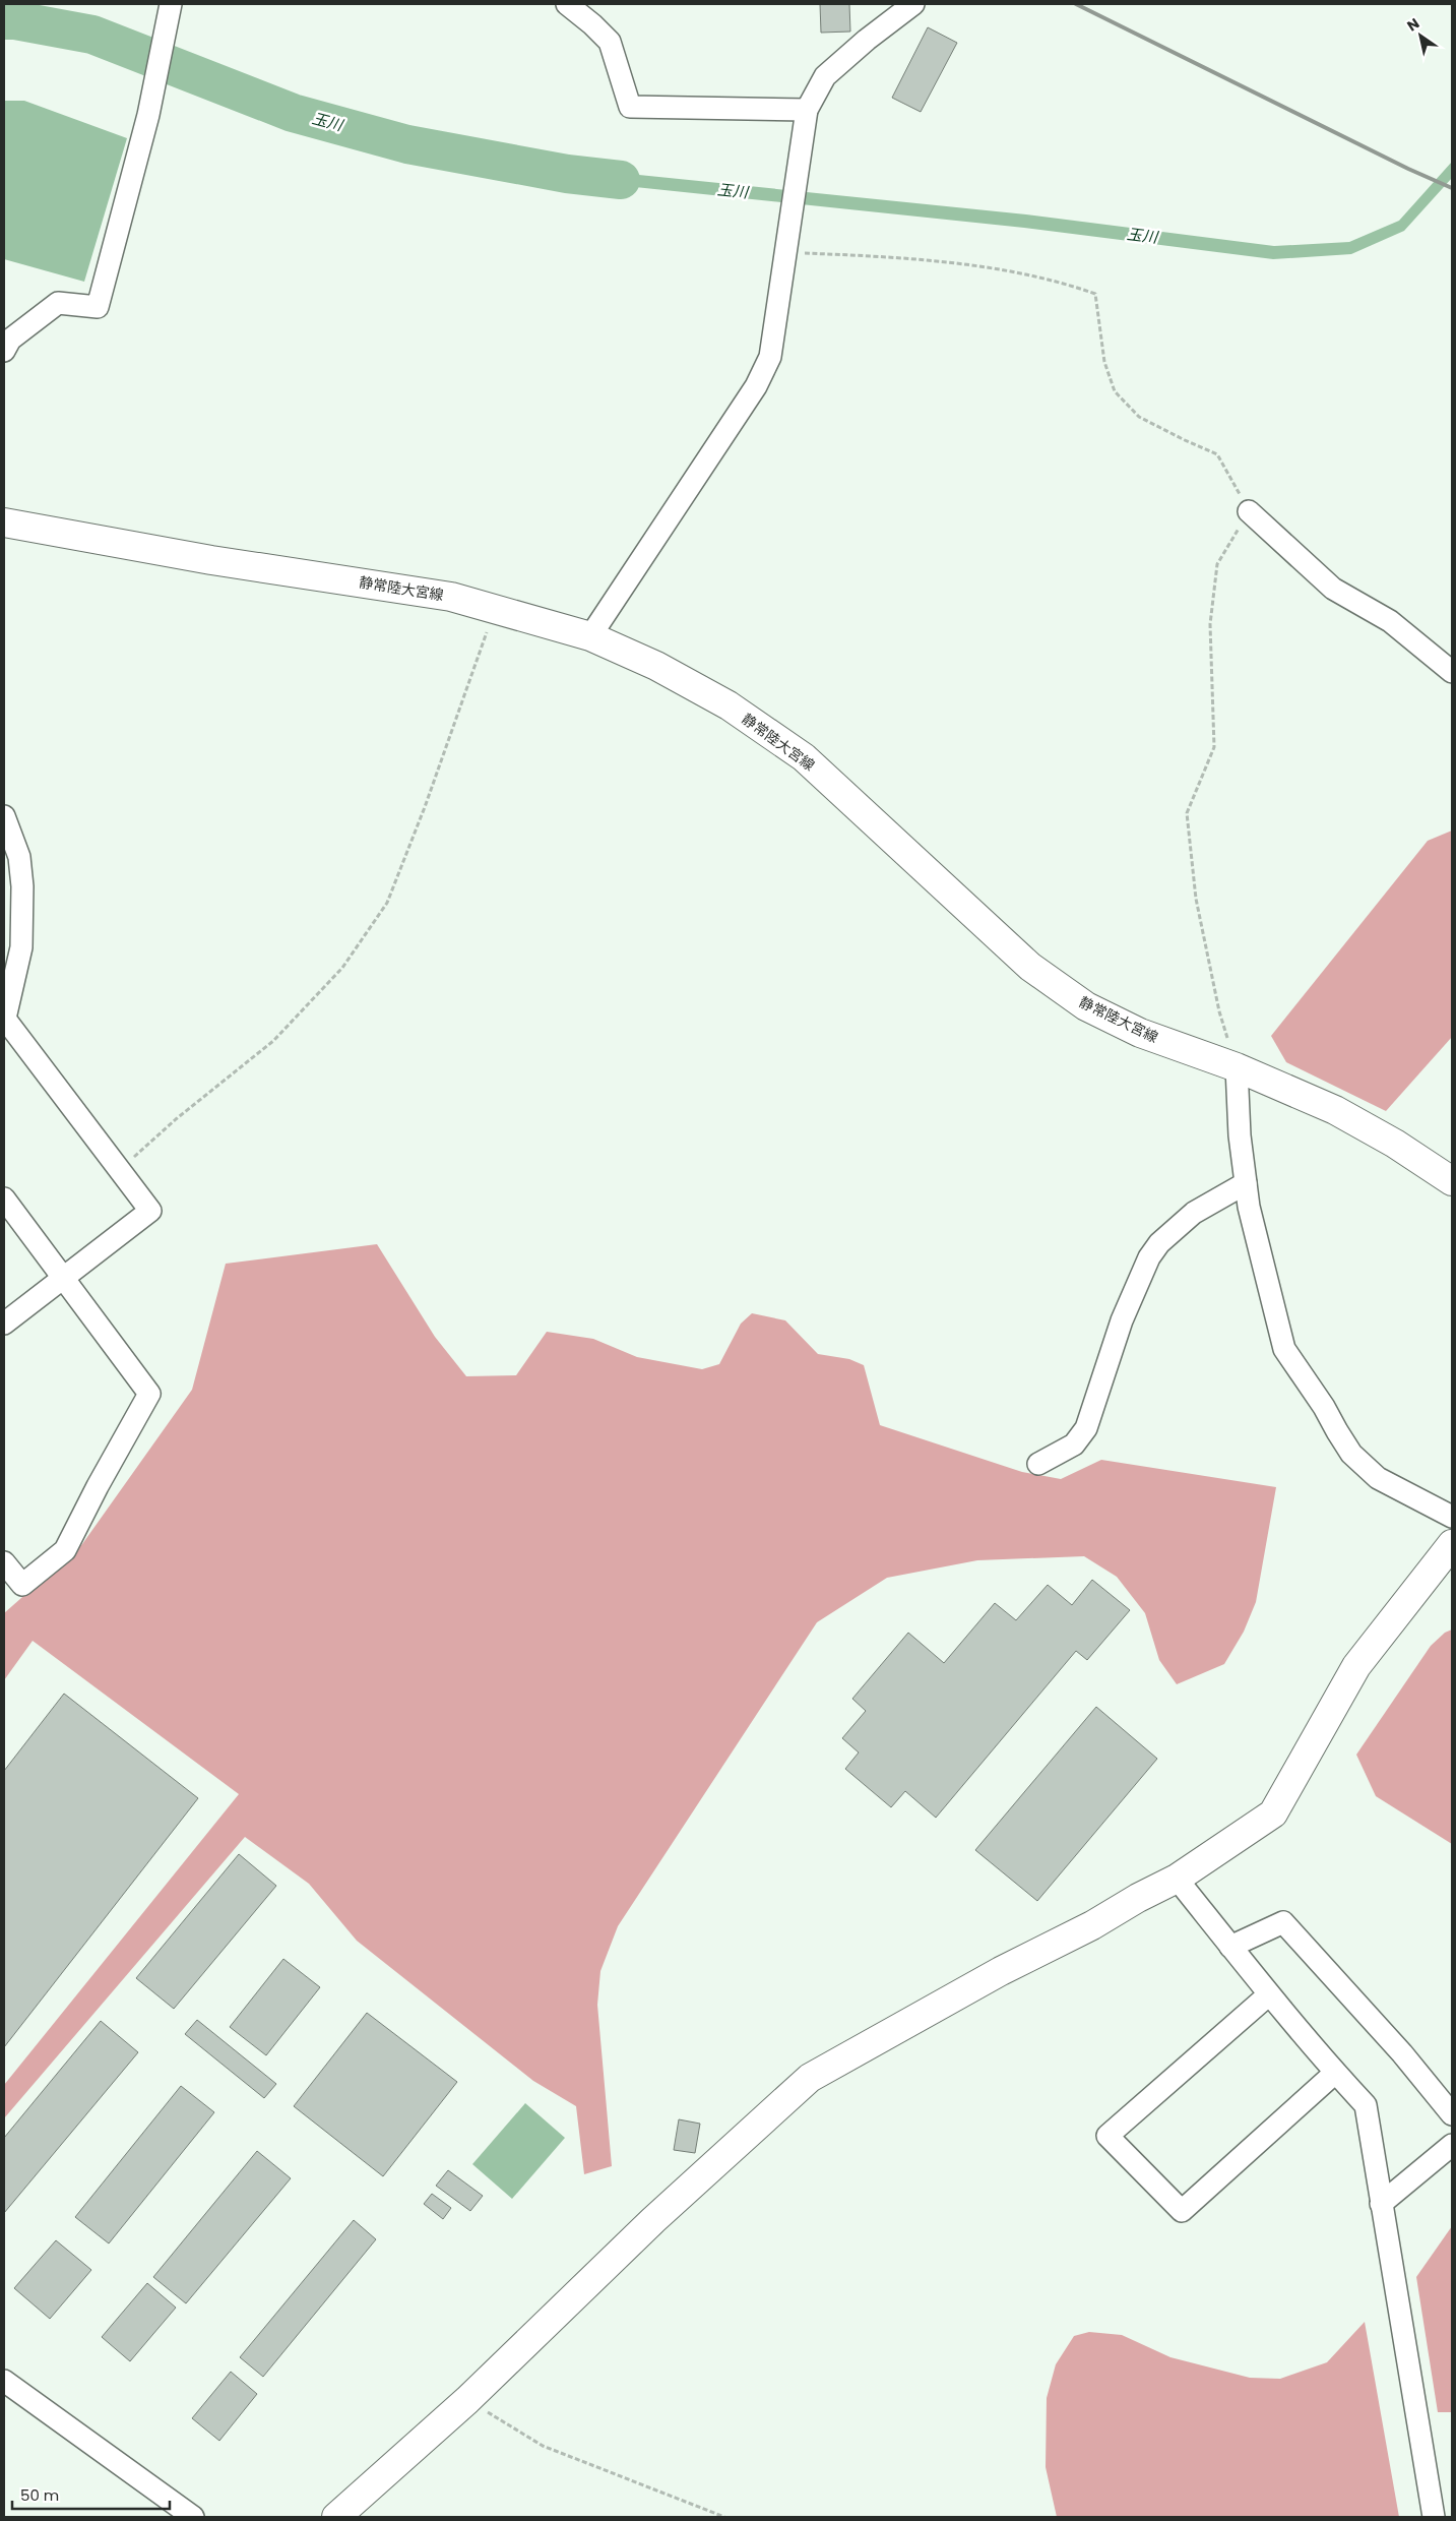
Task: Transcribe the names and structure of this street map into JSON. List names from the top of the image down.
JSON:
{
  "streets": {
    "main road": ["静常陸大宮線"]
  },
  "water": ["玉川"],
  "scale_bar": "50 m",
  "north": "top left"
}
